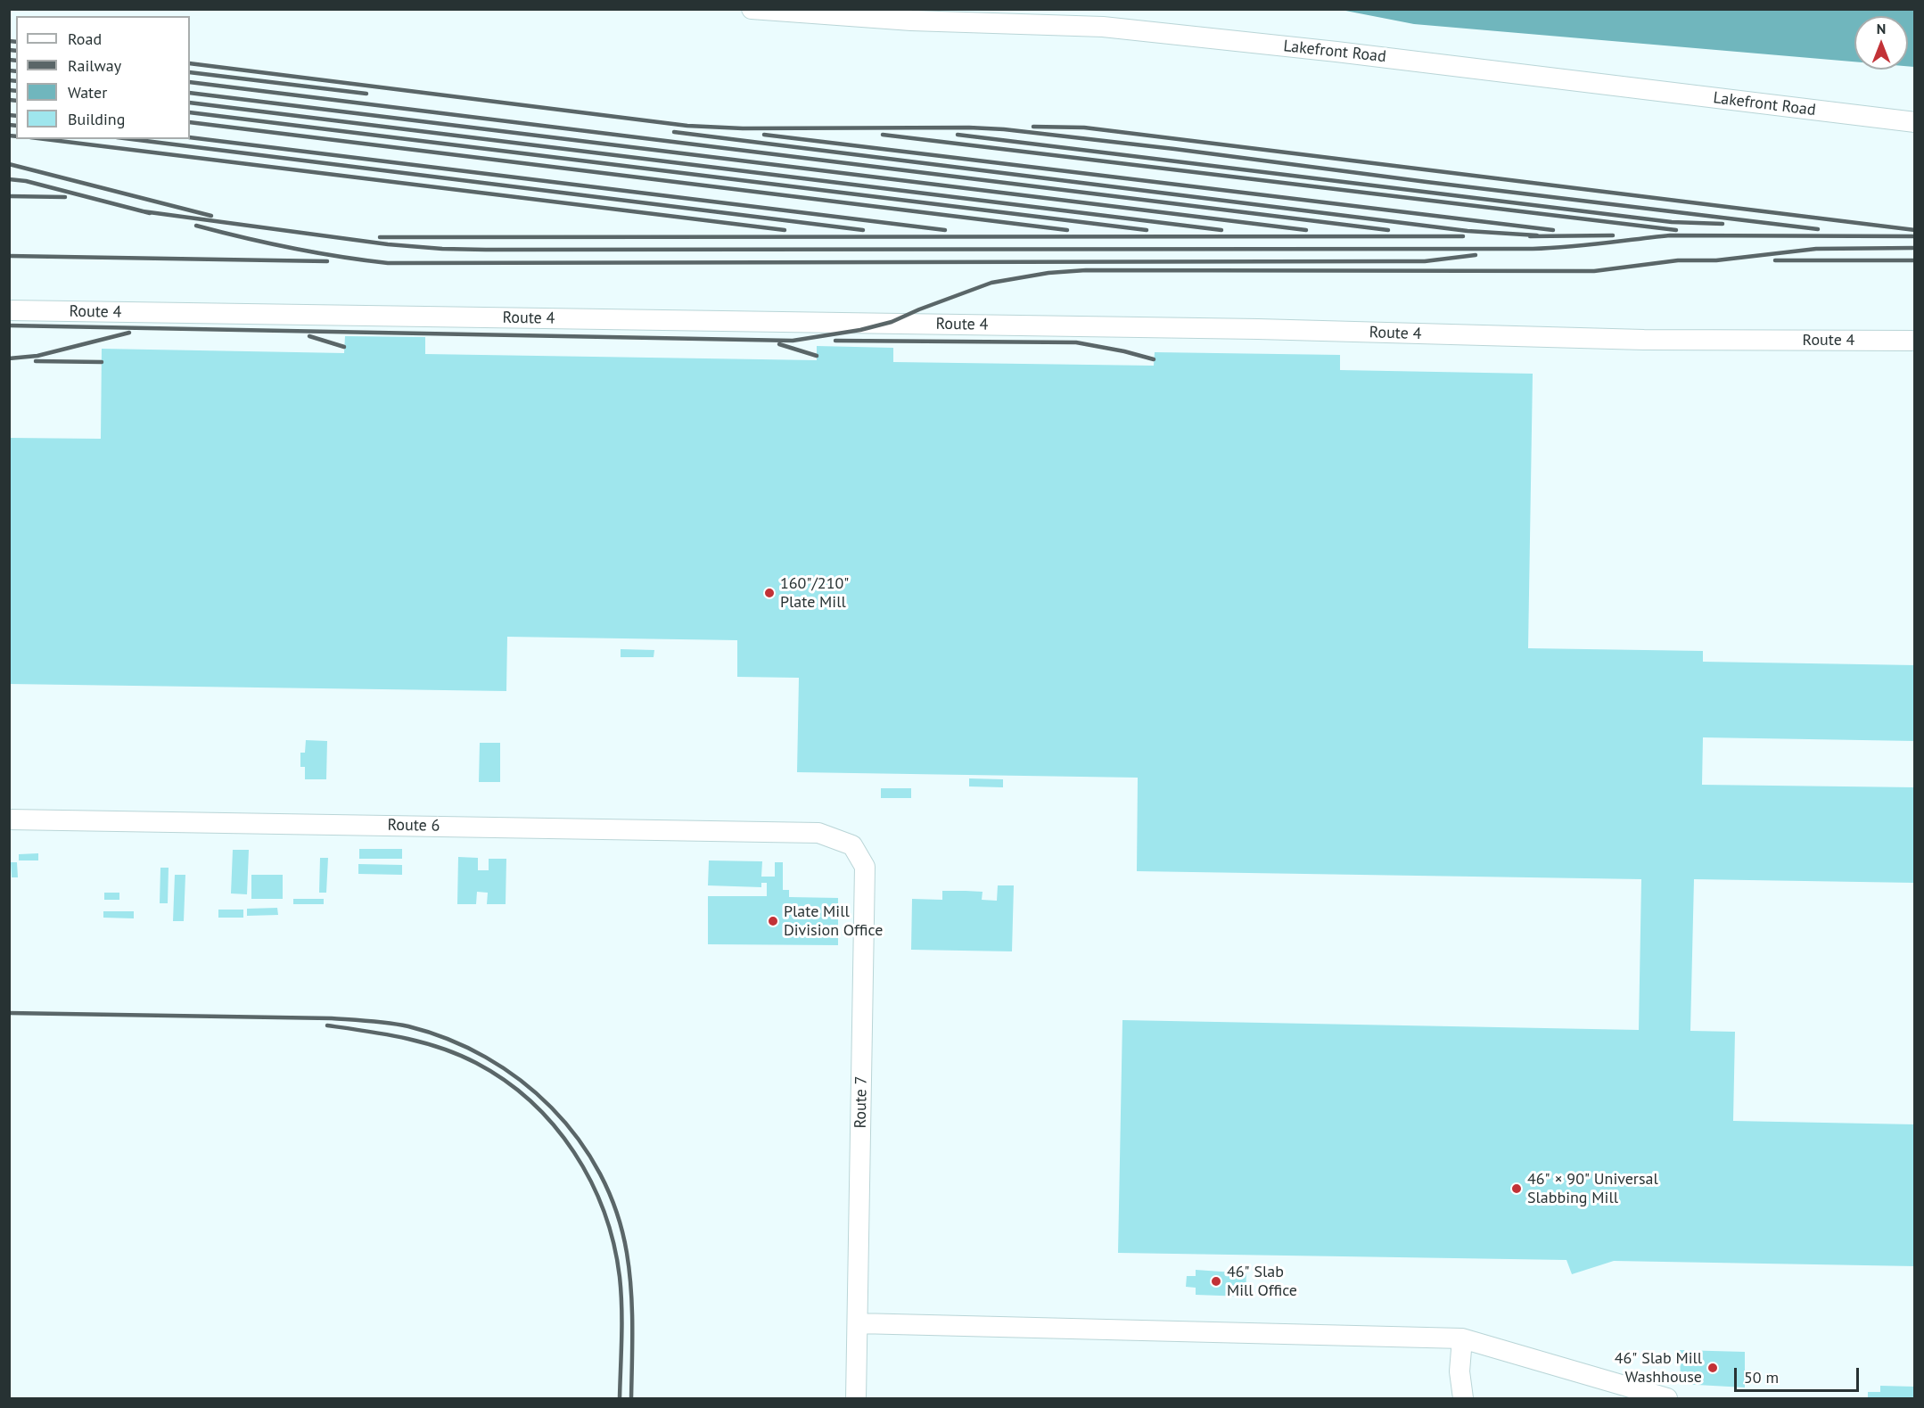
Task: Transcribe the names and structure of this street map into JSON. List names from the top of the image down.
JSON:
{
  "streets": {
    "street": [
      "Lakefront Road",
      "Route 4",
      "Route 6",
      "Route 7"
    ]
  },
  "crossings": [
    ["Route 6", "Route 7"]
  ],
  "places": [
    "160\"/210\" Plate Mill",
    "Plate Mill Division Office",
    "46\" × 90\" Universal Slabbing Mill",
    "46\" Slab Mill Office",
    "46\" Slab Mill Washhouse"
  ],
  "legend": [
    "Road",
    "Railway",
    "Water",
    "Building"
  ],
  "scale_bar": "50 m",
  "north": "top"
}
